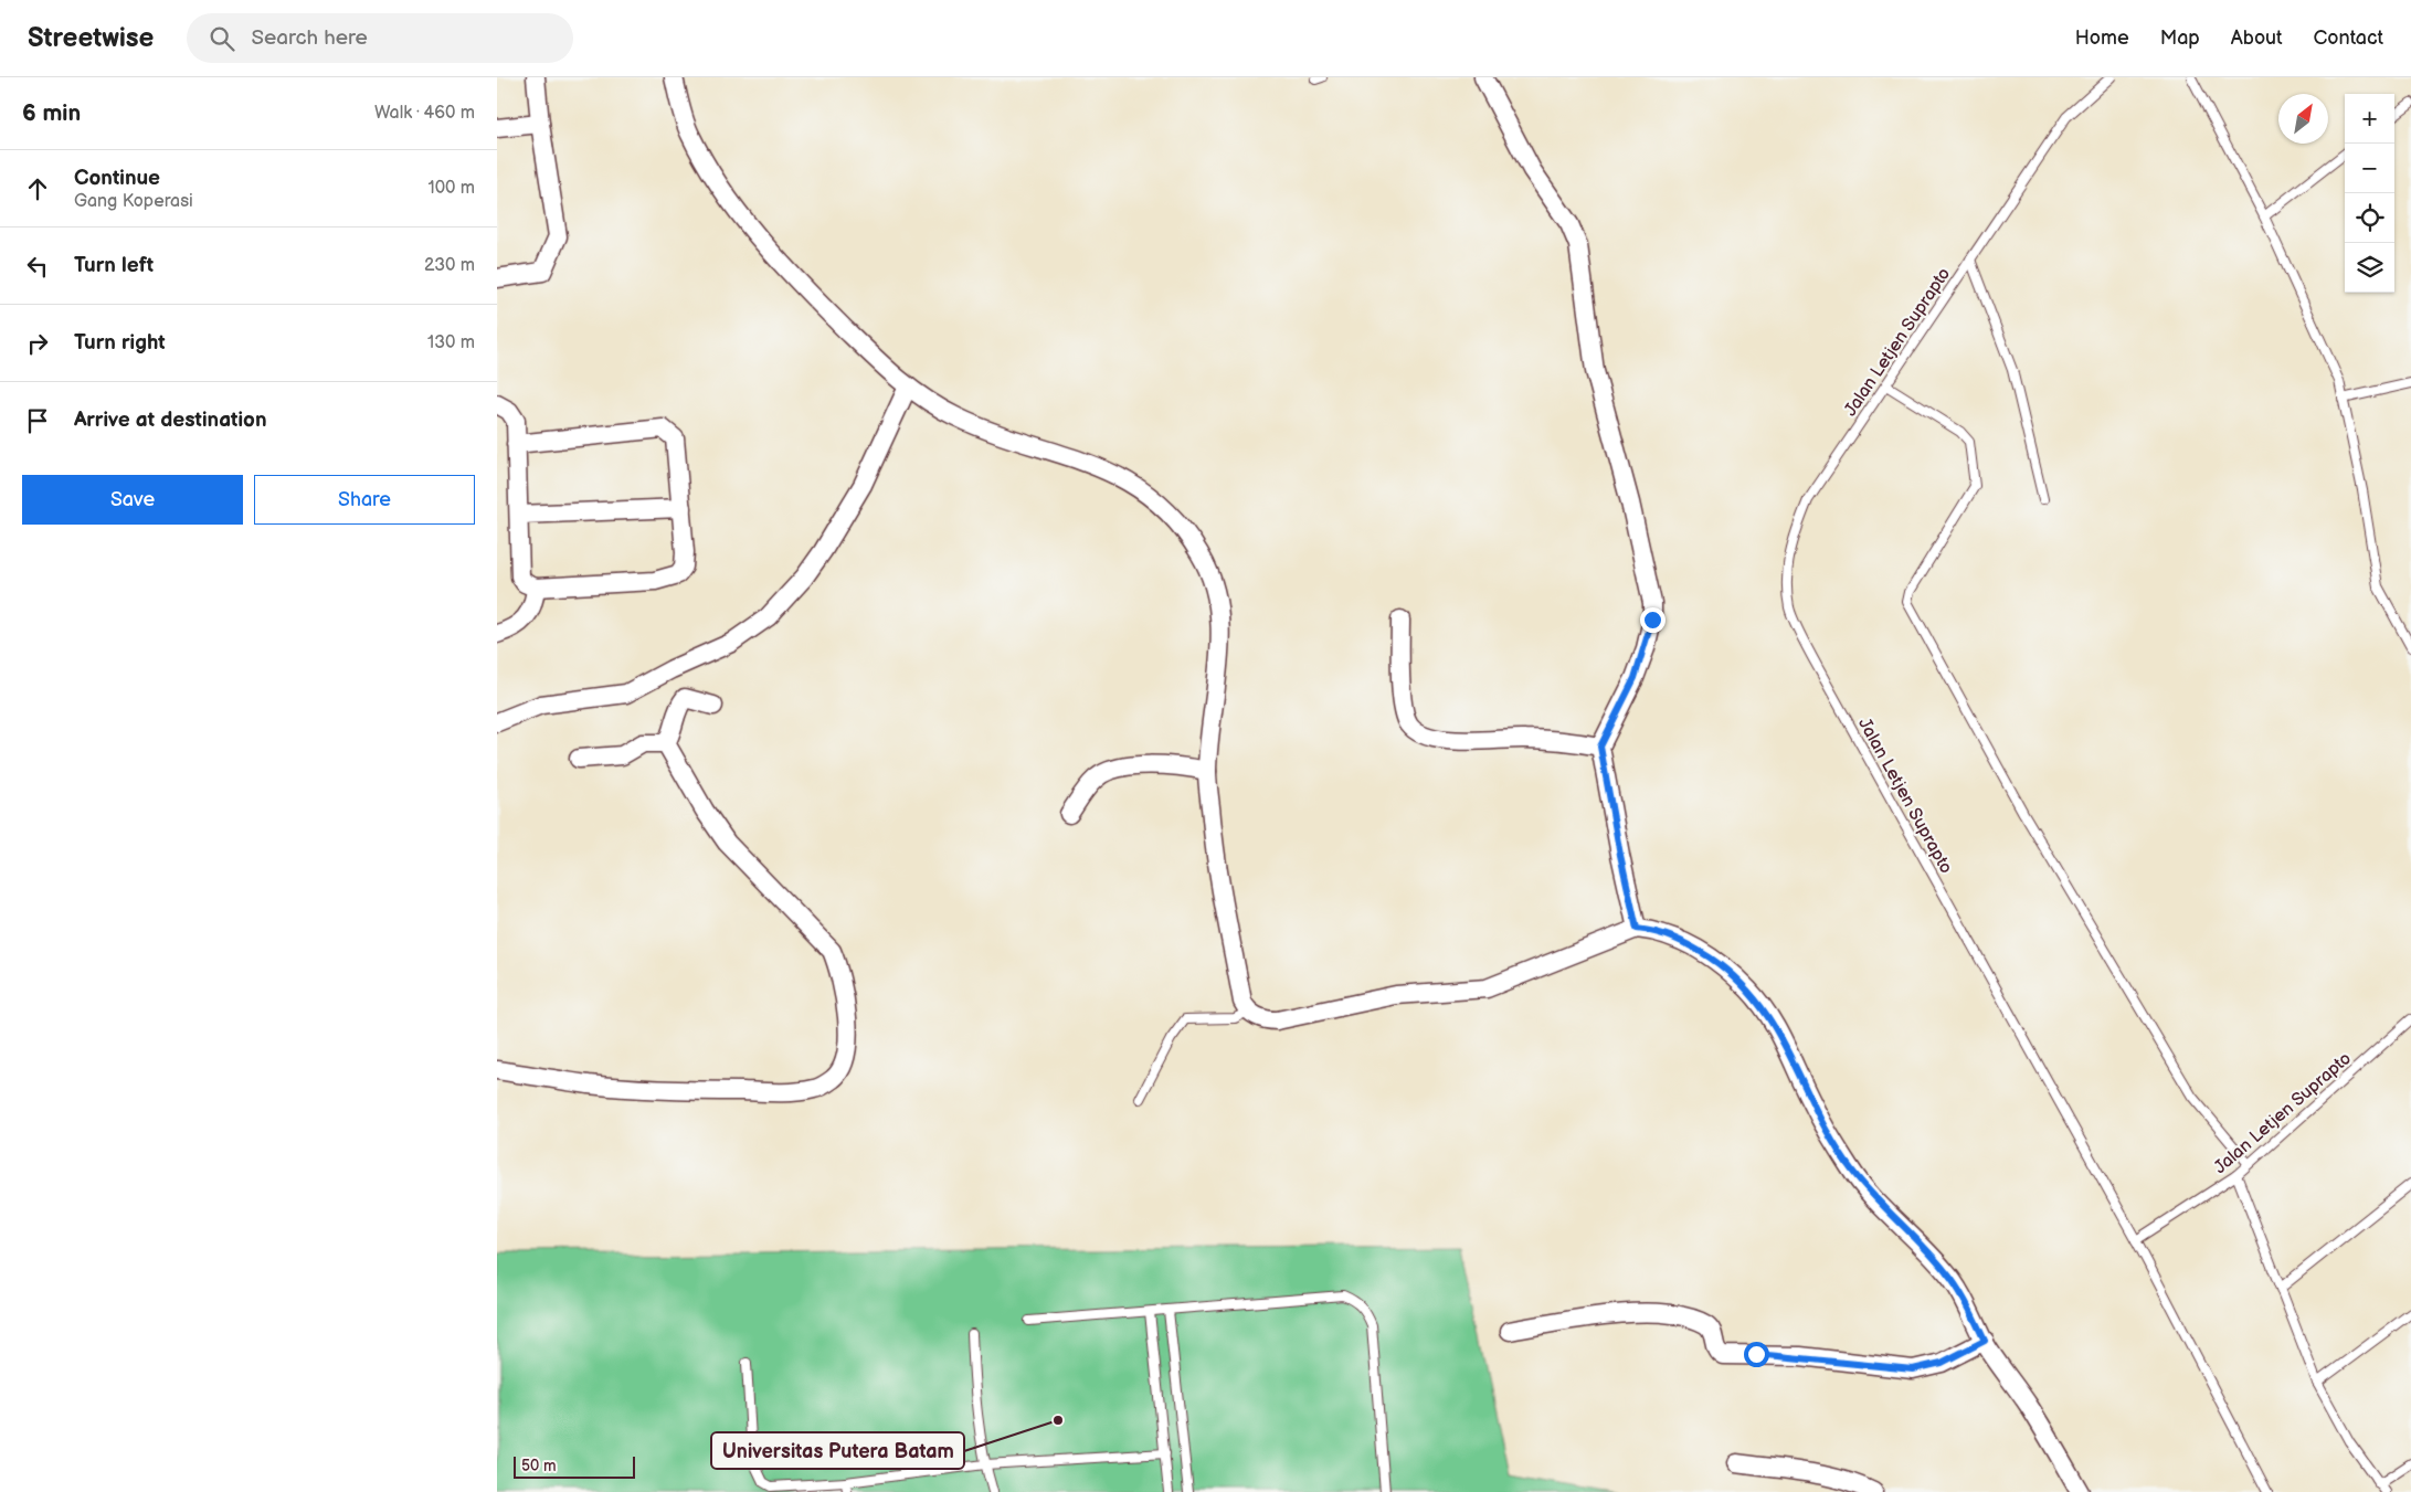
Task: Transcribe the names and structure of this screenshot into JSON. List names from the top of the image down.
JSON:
{
  "streets": {
    "lane": ["Jalan Letjen Suprapto"]
  },
  "places": ["Universitas Putera Batam"],
  "scale_bar": "50 m",
  "north": "top right",
  "page": {
    "header": "Streetwise",
    "search": "Search here",
    "nav": [
      "Home",
      "Map",
      "About",
      "Contact"
    ],
    "heading": ["6 min", "Walk · 460 m"],
    "map_buttons": ["+", "−"],
    "list": [
      ["Continue", "Gang Koperasi", "100 m"],
      ["Turn left", "230 m"],
      ["Turn right", "130 m"],
      "Arrive at destination"
    ],
    "buttons": ["Save", "Share"],
    "scale": "50 m"
  }
}
